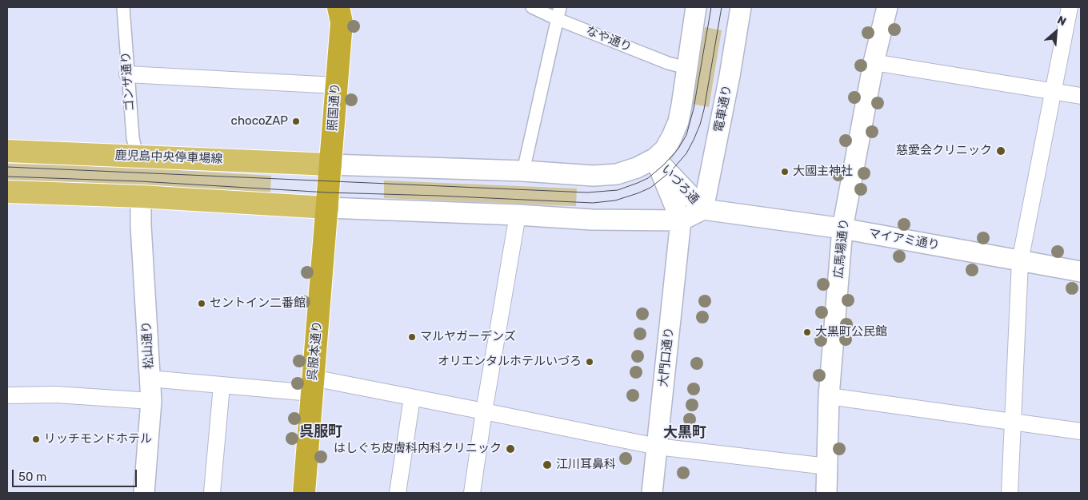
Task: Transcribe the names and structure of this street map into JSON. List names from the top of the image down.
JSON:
{
  "streets": {
    "highway": ["照国通り", "呉服本通り"],
    "main road": ["鹿児島中央停車場線"],
    "street": [
      "なや通り",
      "ゴンザ通り",
      "電車通り",
      "いづろ通",
      "マイアミ通り",
      "広馬場通り",
      "松山通り",
      "大門口通り"
    ]
  },
  "crossings": [
    ["ゴンザ通り", "鹿児島中央停車場線"],
    ["照国通り", "鹿児島中央停車場線"],
    ["照国通り", "いづろ通"],
    ["照国通り", "呉服本通り"],
    ["電車通り", "いづろ通"],
    ["電車通り", "マイアミ通り"],
    ["鹿児島中央停車場線", "いづろ通"],
    ["いづろ通", "マイアミ通り"],
    ["いづろ通", "呉服本通り"],
    ["いづろ通", "大門口通り"],
    ["マイアミ通り", "広馬場通り"]
  ],
  "districts": ["呉服町", "大黒町"],
  "places": [
    "chocoZAP",
    "慈愛会クリニック",
    "大國主神社",
    "セントイン二番館",
    "大黒町公民館",
    "マルヤガーデンズ",
    "オリエンタルホテルいづろ",
    "リッチモンドホテル",
    "はしぐち皮膚科内科クリニック",
    "江川耳鼻科"
  ],
  "scale_bar": "50 m",
  "north": "top right"
}
